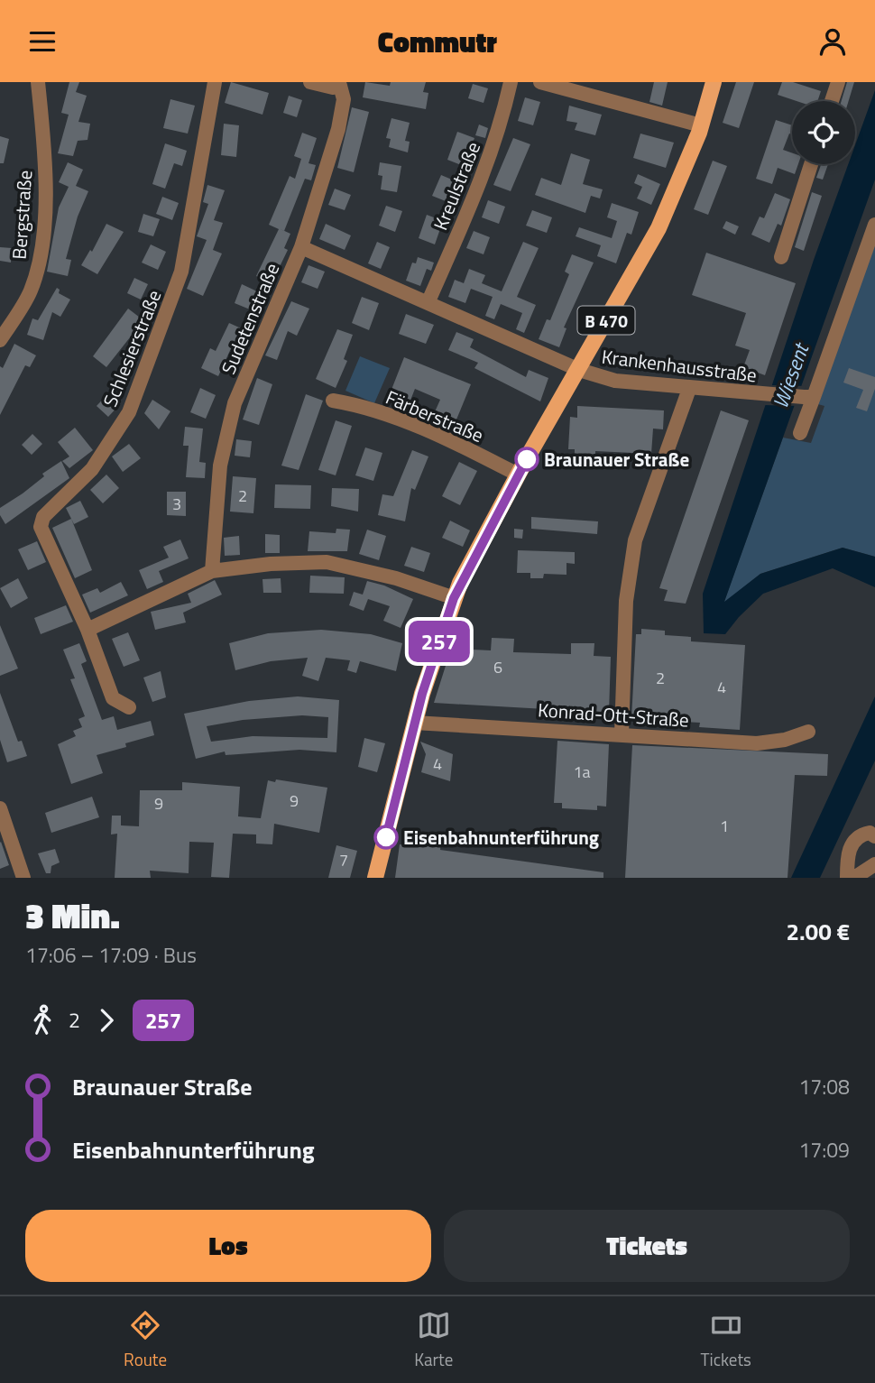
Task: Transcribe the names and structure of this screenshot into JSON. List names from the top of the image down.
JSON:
{
  "streets": {
    "main road": ["B 470"],
    "street": [
      "Kreulstraße",
      "Bergstraße",
      "Sudetenstraße",
      "Schlesierstraße",
      "Krankenhausstraße",
      "Färberstraße",
      "Konrad-Ott-Straße"
    ]
  },
  "crossings": [
    ["B 470", "Krankenhausstraße"],
    ["B 470", "Färberstraße"],
    ["B 470", "Konrad-Ott-Straße"]
  ],
  "water": ["Wiesent"],
  "places": ["Braunauer Straße", "Eisenbahnunterführung"],
  "lines": ["bus line 257"],
  "house_numbers": [
    "2",
    "3",
    "6",
    "2",
    "4",
    "4",
    "1a",
    "9",
    "9",
    "1",
    "7"
  ],
  "page": {
    "header": "Commutr",
    "on_map": "257",
    "heading": ["3 Min.", "17:06 – 17:09 · Bus", "2.00 €"],
    "legs": ["2", "257"],
    "list": [
      {
        "name": "Braunauer Straße",
        "value": "17:08"
      },
      {
        "name": "Eisenbahnunterführung",
        "value": "17:09"
      }
    ],
    "buttons": ["Los", "Tickets"],
    "tabs": ["Route", "Karte", "Tickets"]
  }
}
